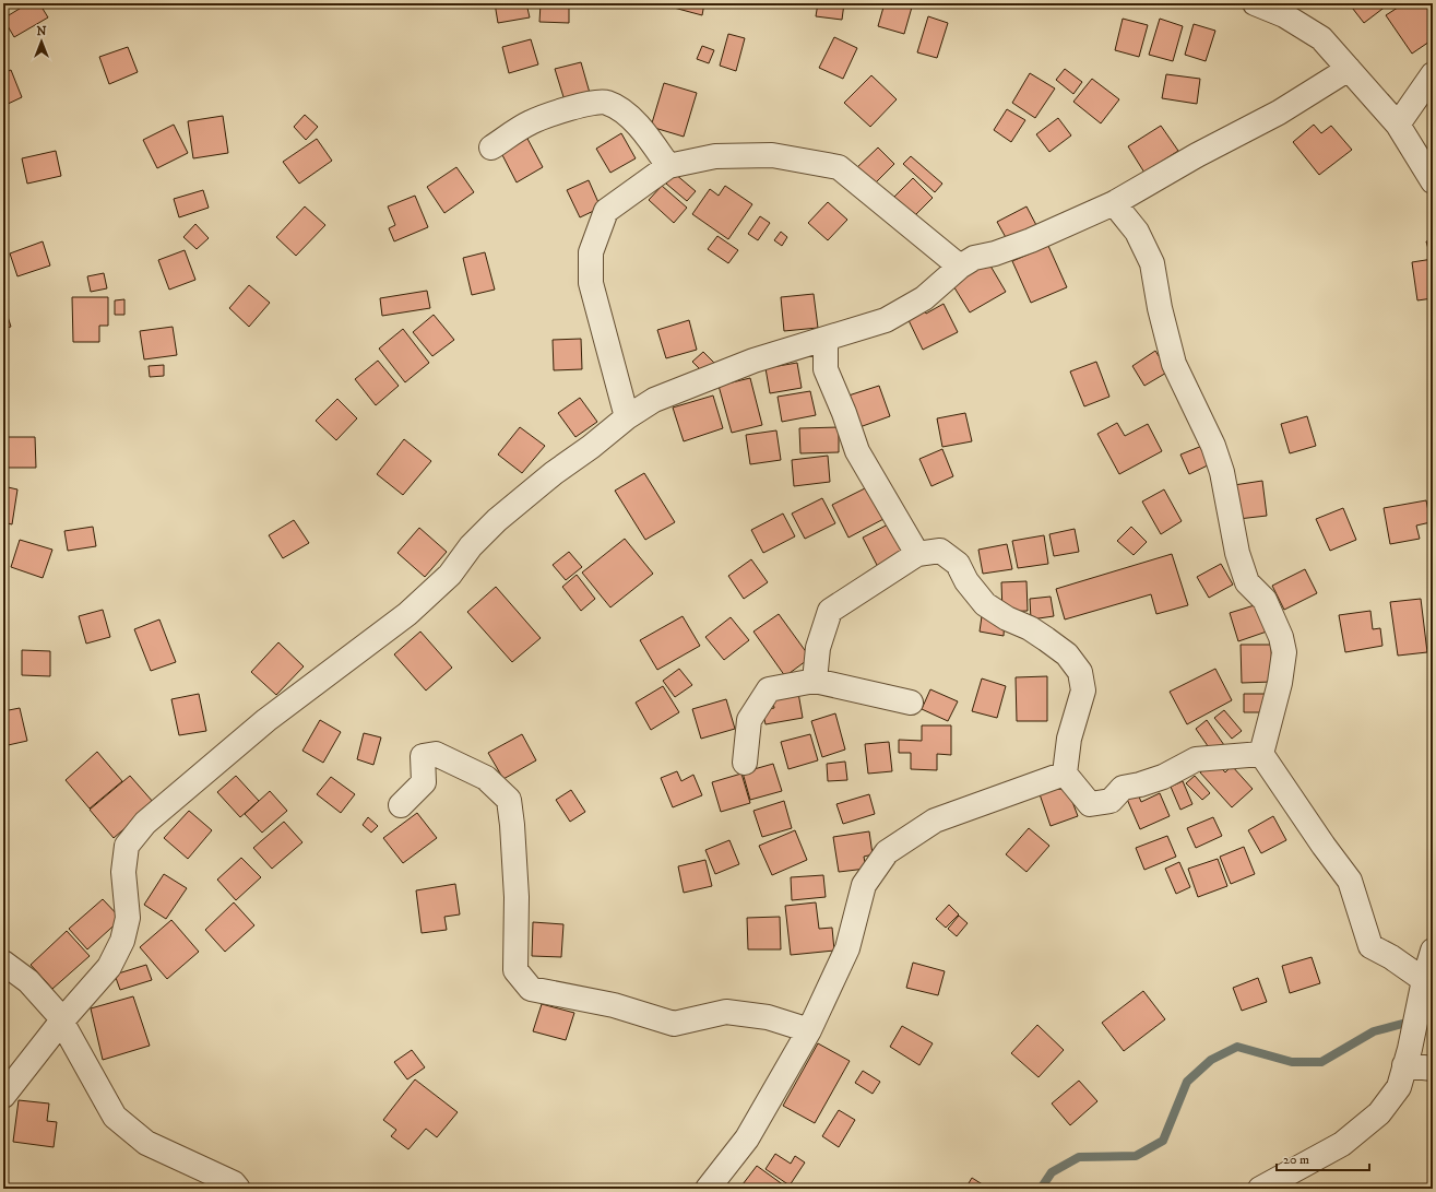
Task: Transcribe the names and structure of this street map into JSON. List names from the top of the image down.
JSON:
{
  "scale_bar": "20 m",
  "north": "top"
}
